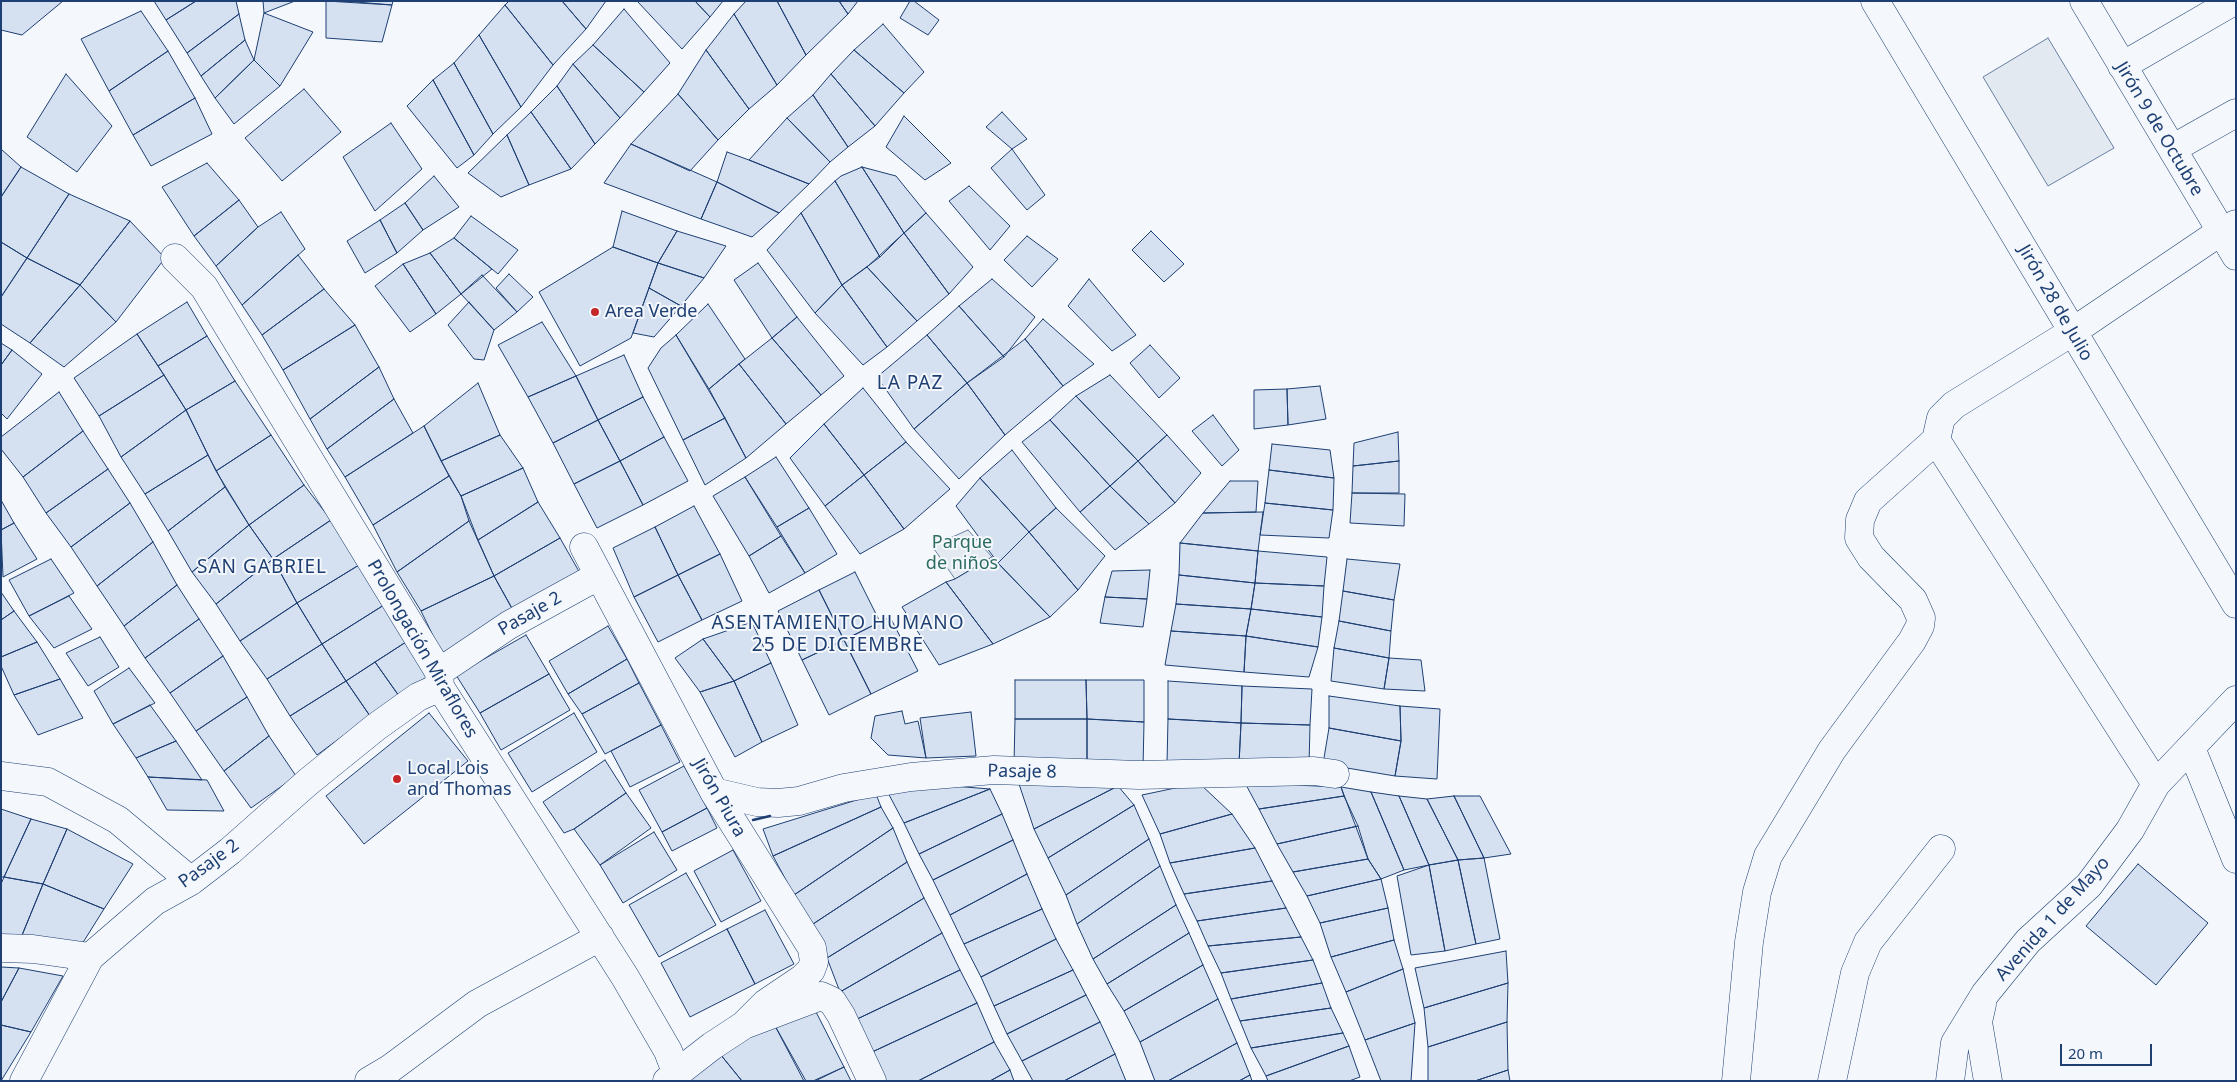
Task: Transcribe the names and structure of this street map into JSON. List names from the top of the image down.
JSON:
{
  "streets": {
    "street": [
      "Jirón 9 de Octubre",
      "Jirón 28 de Julio",
      "Pasaje 2",
      "Prolongación Miraflores",
      "Pasaje 8",
      "Jirón Piura",
      "Avenida 1 de Mayo"
    ]
  },
  "crossings": [
    ["Pasaje 2", "Prolongación Miraflores"],
    ["Pasaje 2", "Jirón Piura"],
    ["Pasaje 8", "Jirón Piura"]
  ],
  "districts": ["LA PAZ", "SAN GABRIEL", "ASENTAMIENTO HUMANO 25 DE DICIEMBRE"],
  "parks": ["Parque de niños"],
  "places": ["Area Verde", "Local Lois and Thomas"],
  "scale_bar": "20 m"
}
